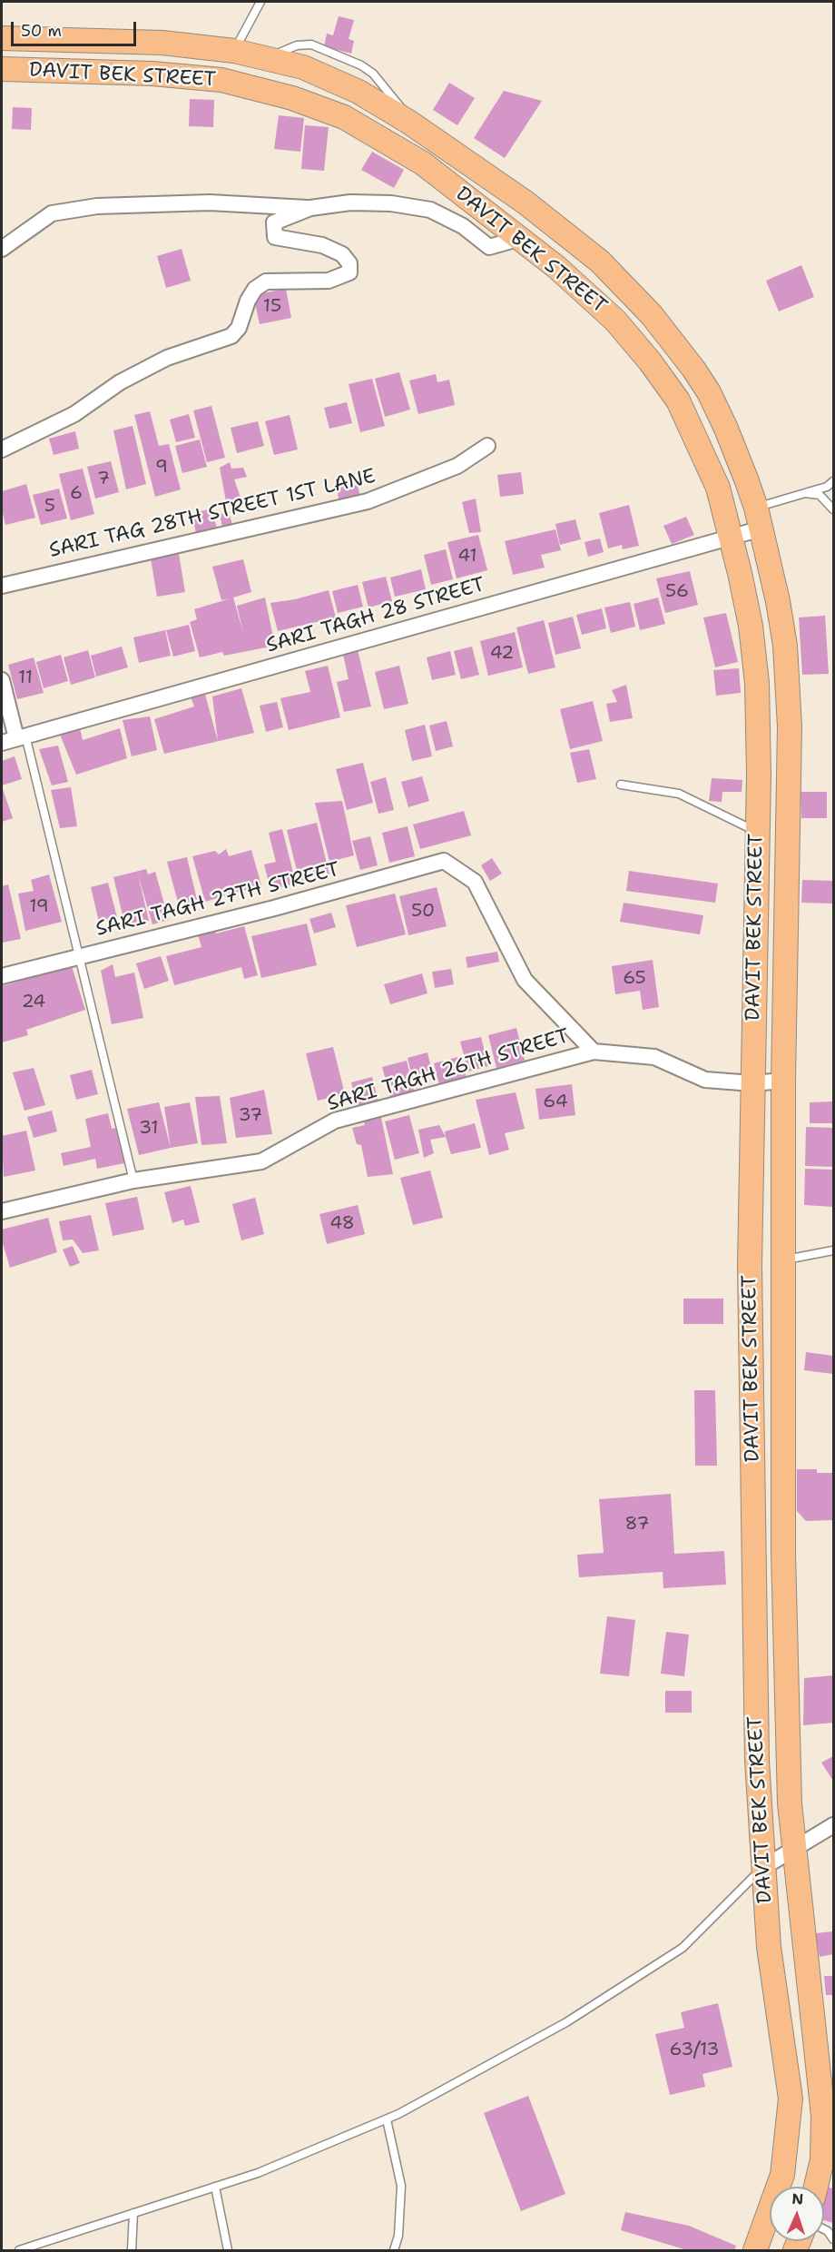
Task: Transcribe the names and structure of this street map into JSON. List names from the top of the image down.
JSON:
{
  "streets": {
    "main road": ["DAVIT BEK STREET"],
    "street": [
      "SARI TAG 28TH STREET 1ST LANE",
      "SARI TAGH 28 STREET",
      "SARI TAGH 27TH STREET",
      "SARI TAGH 26TH STREET"
    ]
  },
  "crossings": [
    ["DAVIT BEK STREET", "SARI TAGH 28 STREET"],
    ["DAVIT BEK STREET", "SARI TAGH 26TH STREET"],
    ["SARI TAGH 27TH STREET", "SARI TAGH 26TH STREET"]
  ],
  "house_numbers": [
    "15",
    "9",
    "7",
    "6",
    "5",
    "41",
    "56",
    "42",
    "11",
    "19",
    "50",
    "65",
    "24",
    "64",
    "37",
    "31",
    "48",
    "87",
    "63/13"
  ],
  "scale_bar": "50 m",
  "north": "top"
}
